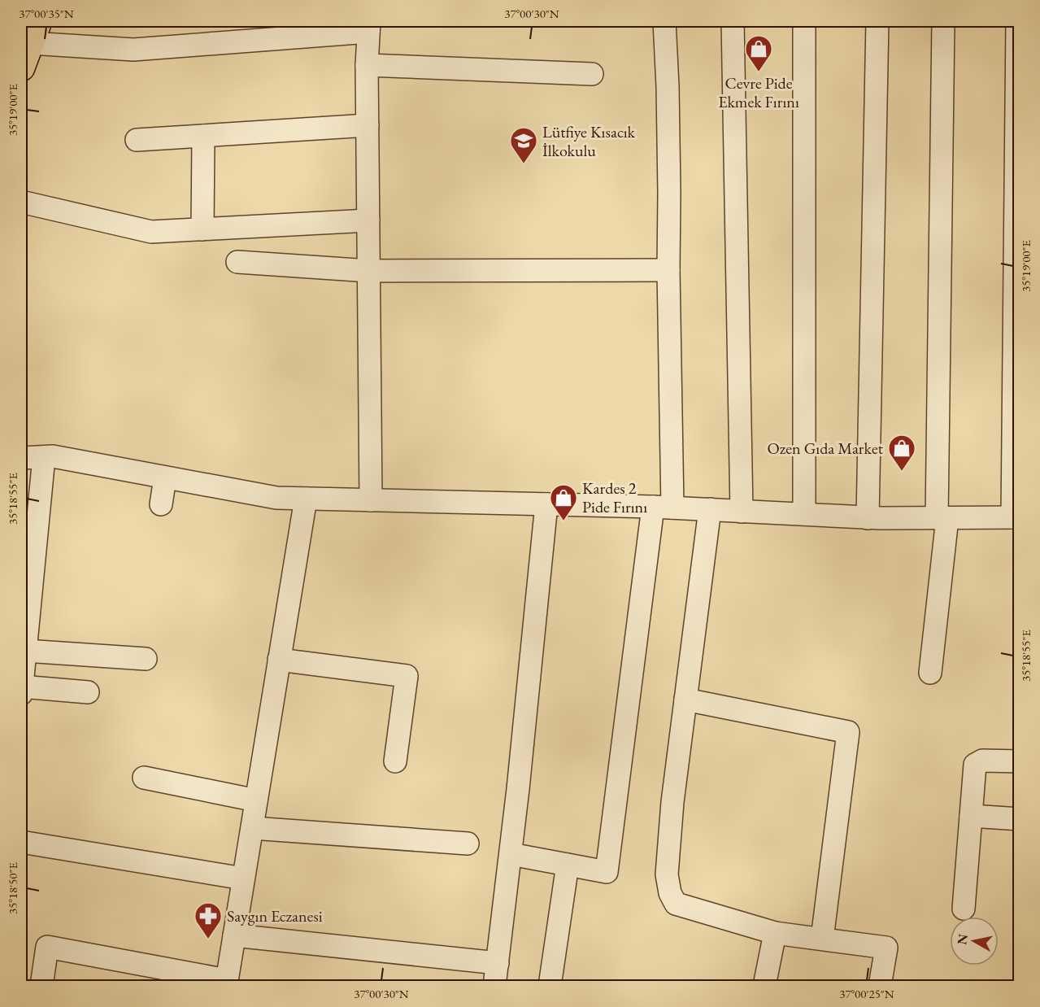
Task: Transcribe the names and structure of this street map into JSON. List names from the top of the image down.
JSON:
{
  "places": {
    "shop": ["Cevre Pide Ekmek Fırını", "Ozen Gıda Market", "Kardes 2 Pide Fırını"],
    "school or university": ["Lütfiye Kısacık İlkokulu"],
    "pharmacy": ["Saygın Eczanesi"]
  },
  "north": "left",
  "coordinates": [
    "37°00'35\"N",
    "37°00'30\"N",
    "35°19'00\"E",
    "35°18'55\"E",
    "35°18'50\"E",
    "37°00'25\"N"
  ]
}
